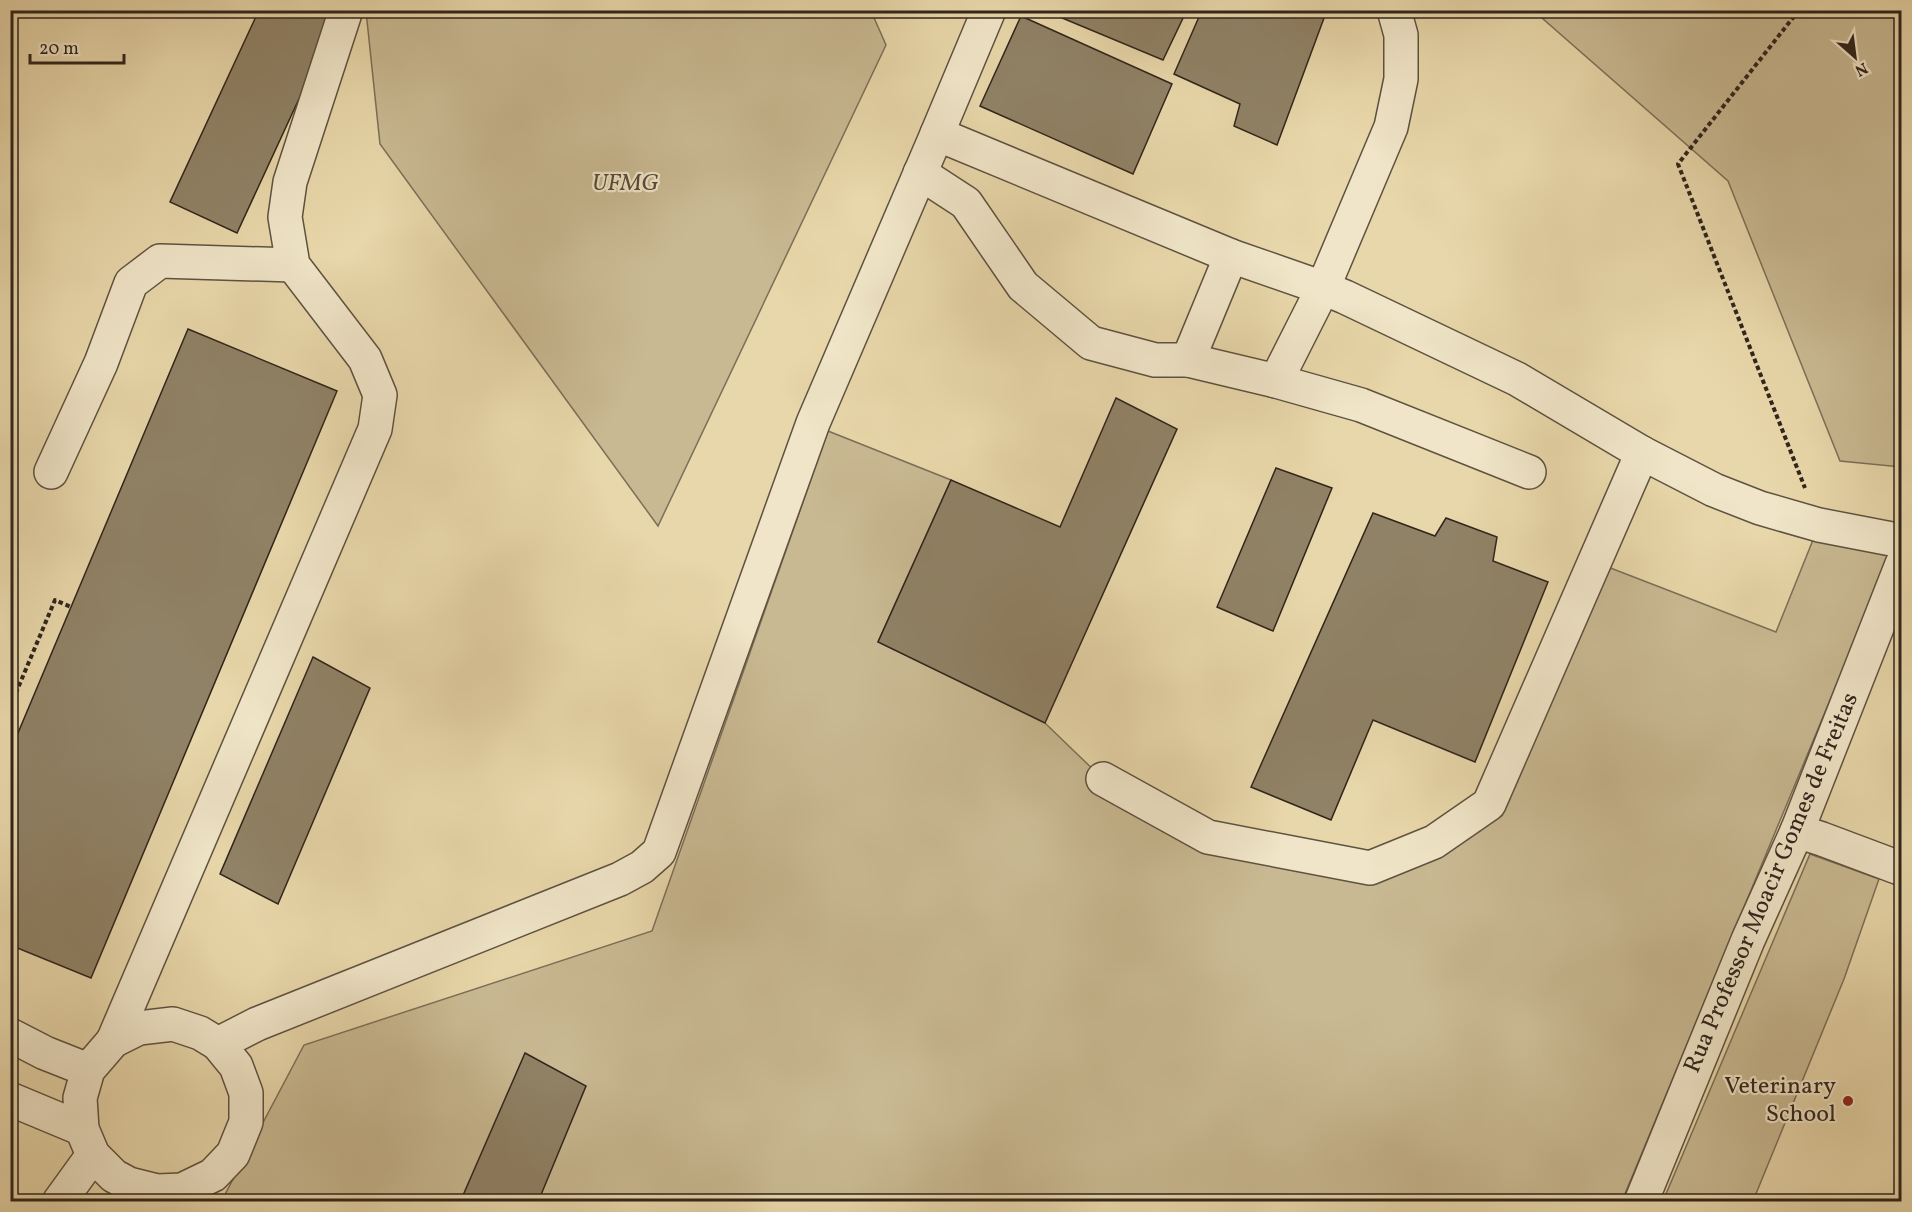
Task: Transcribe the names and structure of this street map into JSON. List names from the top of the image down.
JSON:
{
  "streets": {
    "street": ["Rua Professor Moacir Gomes de Freitas"]
  },
  "parks": ["UFMG"],
  "places": ["Veterinary School"],
  "scale_bar": "20 m",
  "north": "bottom right"
}
